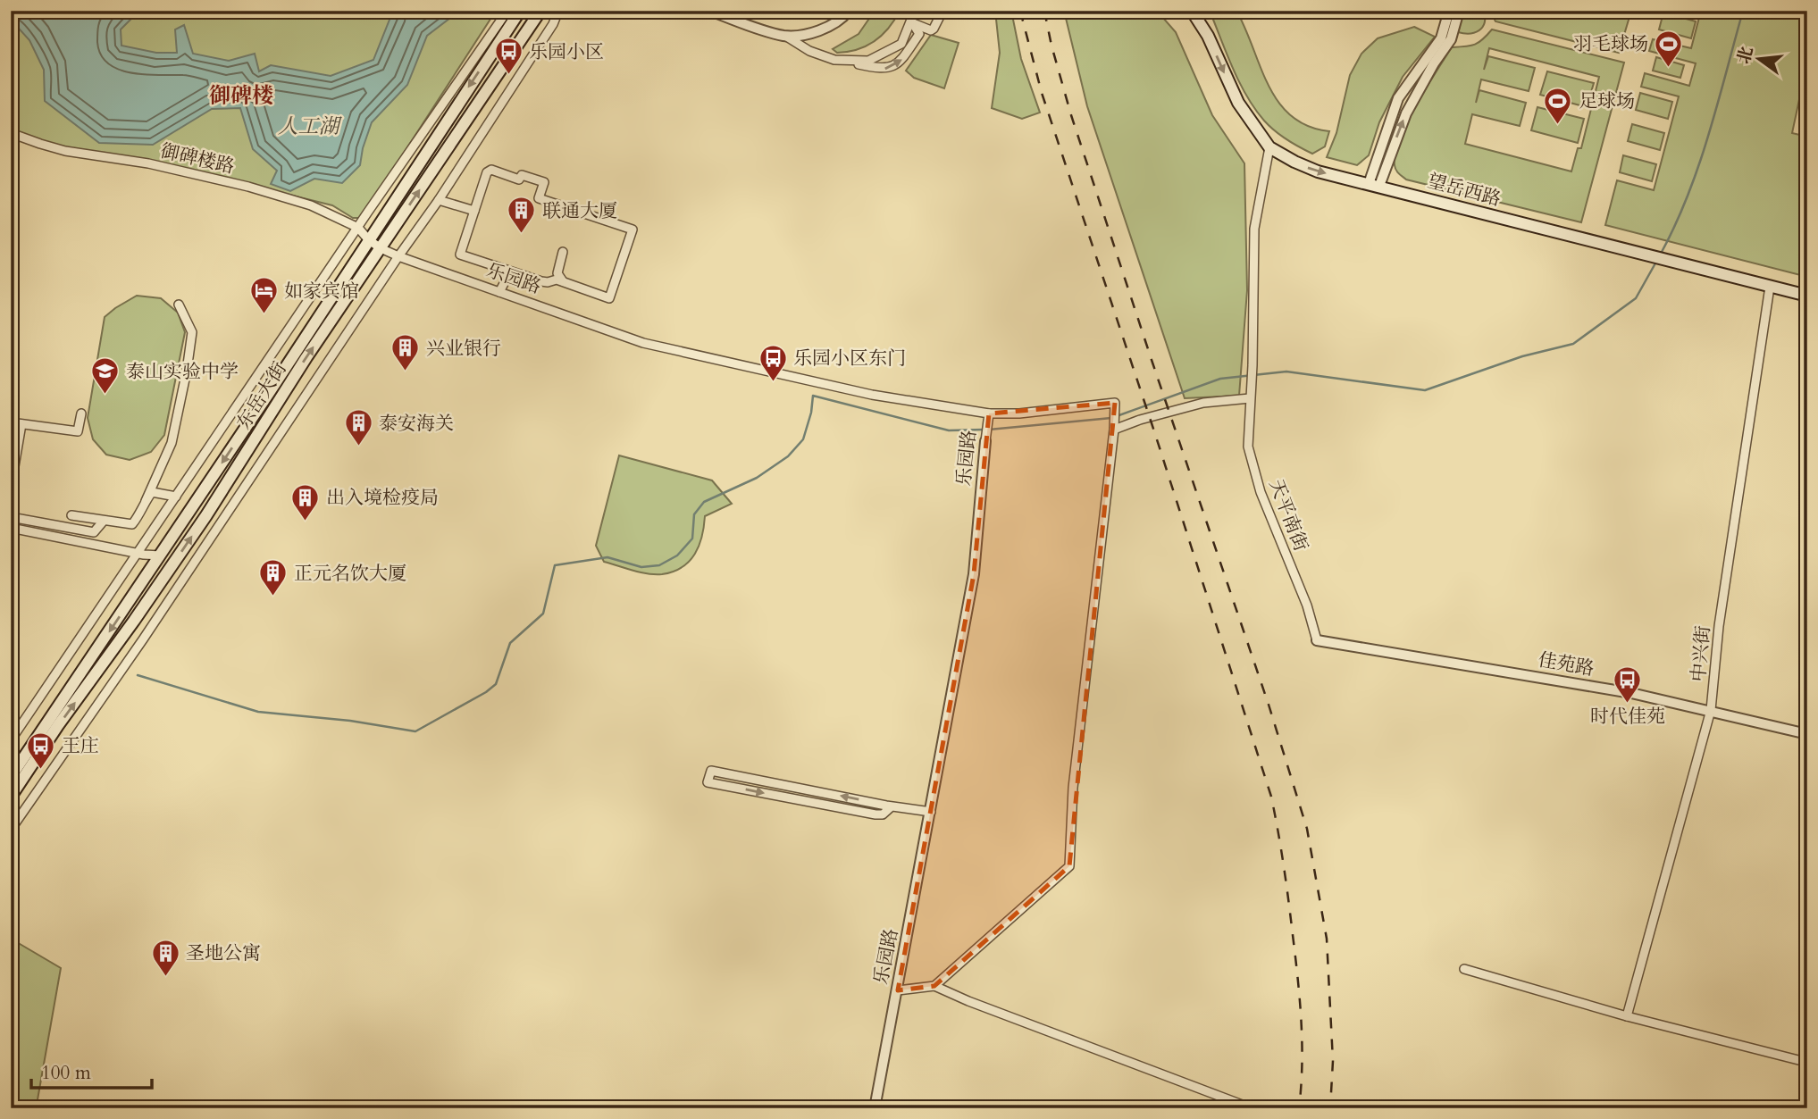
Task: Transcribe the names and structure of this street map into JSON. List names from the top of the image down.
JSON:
{
  "streets": {
    "main road": ["望岳西路", "东岳大街"],
    "street": [
      "御碑楼路",
      "乐园路",
      "天平南街",
      "中兴街",
      "佳苑路"
    ]
  },
  "crossings": [
    ["御碑楼路", "乐园路"],
    ["御碑楼路", "东岳大街"],
    ["望岳西路", "天平南街"],
    ["望岳西路", "中兴街"],
    ["乐园路", "东岳大街"],
    ["天平南街", "佳苑路"],
    ["中兴街", "佳苑路"]
  ],
  "one_way": ["望岳西路"],
  "districts": ["御碑楼"],
  "water": ["人工湖"],
  "places": {
    "sports": ["羽毛球场", "足球场"],
    "bus stop": [
      "乐园小区",
      "乐园小区东门",
      "时代佳苑",
      "王庄"
    ],
    "building": [
      "联通大厦",
      "兴业银行",
      "泰安海关",
      "出入境检疫局",
      "正元名饮大厦",
      "圣地公寓"
    ],
    "hotel": ["如家宾馆"],
    "school or university": ["泰山实验中学"]
  },
  "scale_bar": "100 m",
  "north": "left"
}
